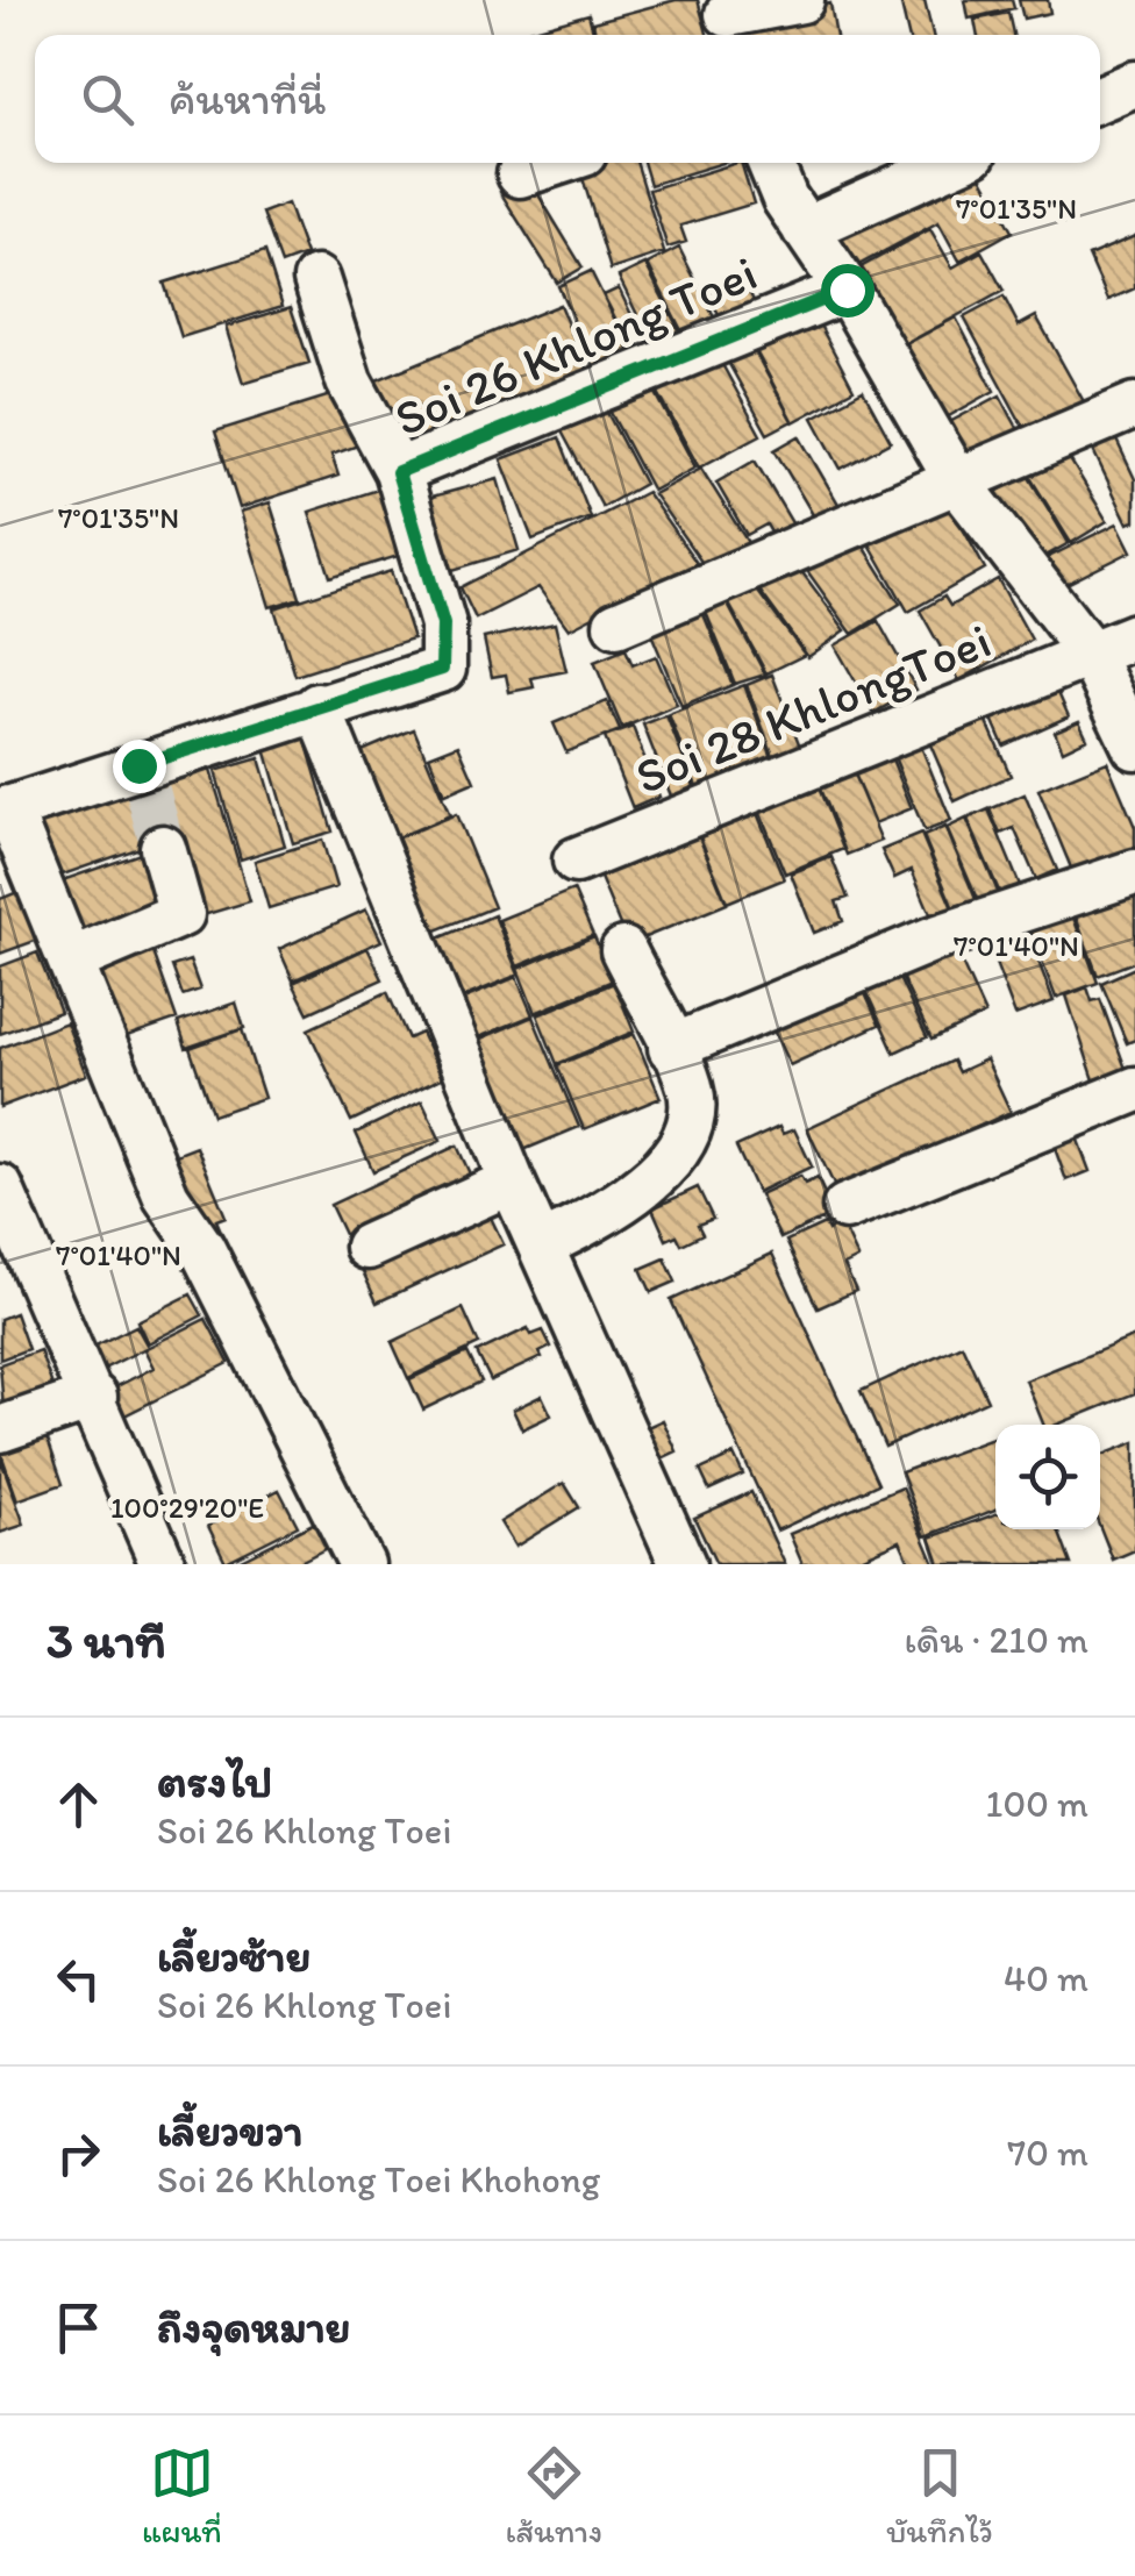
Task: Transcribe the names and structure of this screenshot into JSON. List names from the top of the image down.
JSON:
{
  "streets": {
    "street": ["Soi 26 Khlong Toei", "Soi 28 KhlongToei"]
  },
  "page": {
    "search": "ค้นหาที่นี่",
    "heading": ["3 นาที", "เดิน · 210 m"],
    "list": [
      ["ตรงไป", "Soi 26 Khlong Toei", "100 m"],
      ["เลี้ยวซ้าย", "Soi 26 Khlong Toei", "40 m"],
      ["เลี้ยวขวา", "Soi 26 Khlong Toei Khohong", "70 m"],
      "ถึงจุดหมาย"
    ],
    "nav": ["แผนที่", "เส้นทาง", "บันทึกไว้"]
  },
  "coordinates": ["7°01'35\"N", "7°01'40\"N", "100°29'20\"E"]
}
